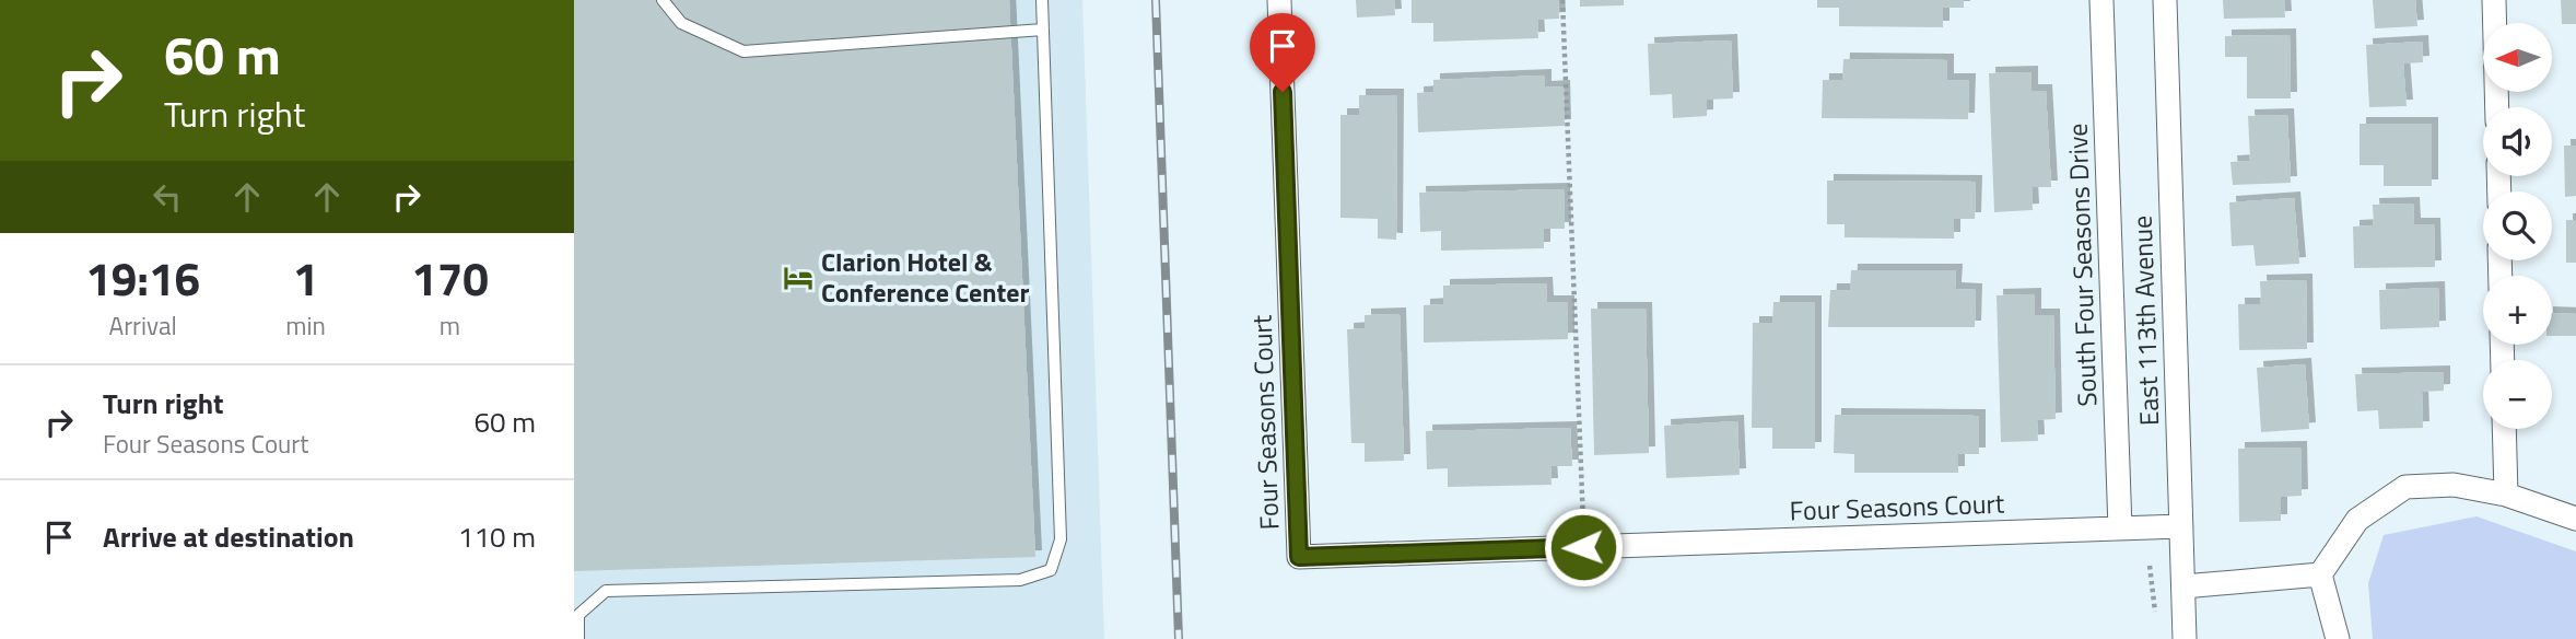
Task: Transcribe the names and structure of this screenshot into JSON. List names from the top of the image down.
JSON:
{
  "streets": {
    "street": ["South Four Seasons Drive", "East 113th Avenue", "Four Seasons Court"]
  },
  "crossings": [
    ["South Four Seasons Drive", "Four Seasons Court"],
    ["East 113th Avenue", "Four Seasons Court"]
  ],
  "places": {
    "hotel": ["Clarion Hotel & Conference Center"]
  },
  "north": "left",
  "page": {
    "turn": ["60 m", "Turn right"],
    "map_buttons": ["+", "−"],
    "eta": [
      "19:16",
      "Arrival",
      "1",
      "min",
      "170",
      "m"
    ],
    "list": [
      {
        "name": "Turn right",
        "note": "Four Seasons Court",
        "value": "60 m"
      },
      {
        "name": "Arrive at destination",
        "value": "110 m"
      }
    ]
  }
}
